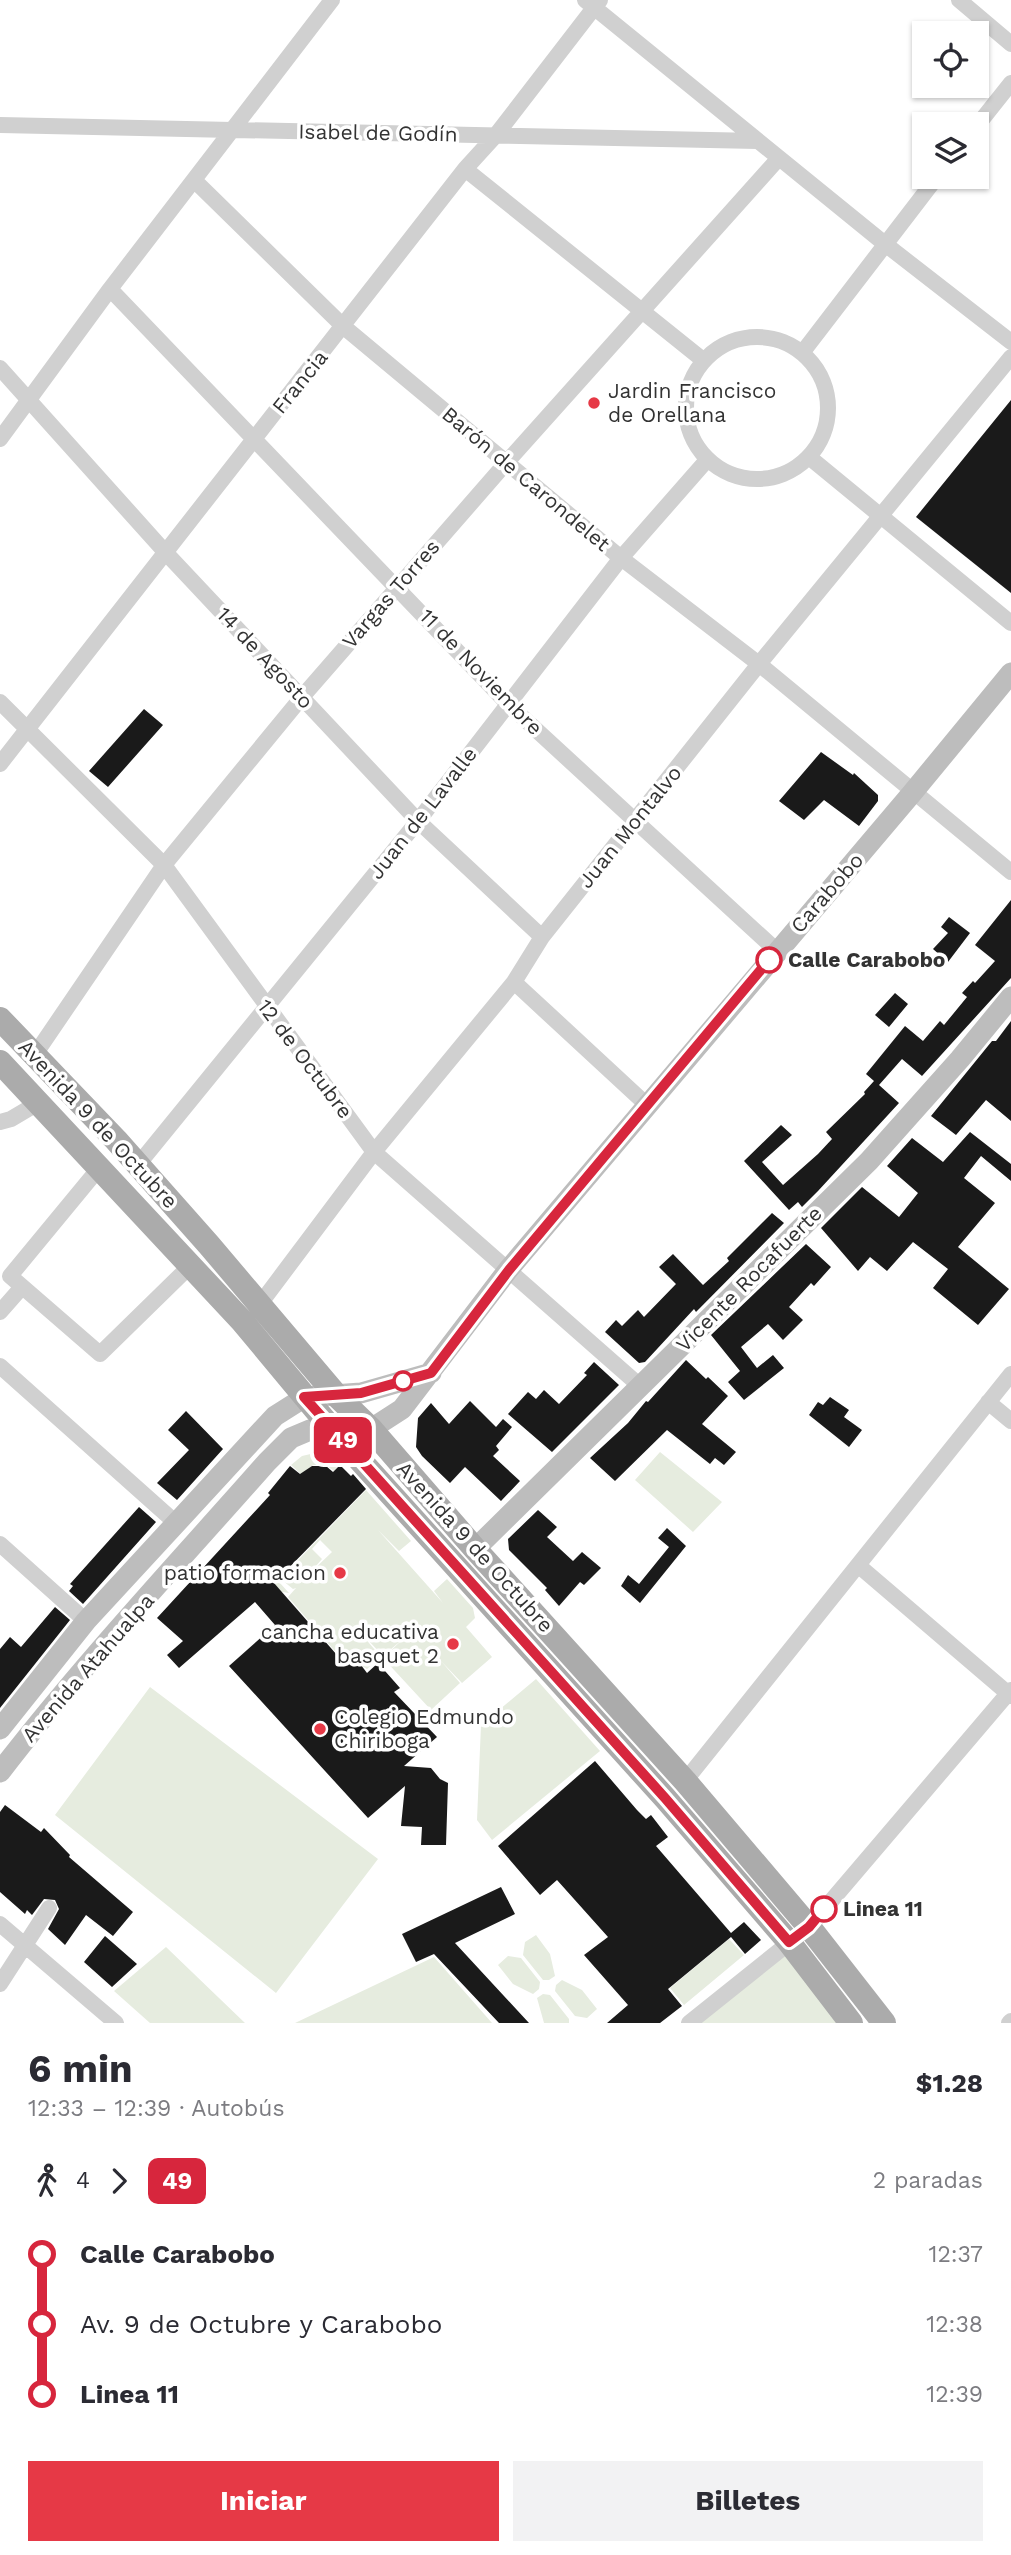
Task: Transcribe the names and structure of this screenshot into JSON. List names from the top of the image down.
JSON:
{
  "streets": {
    "main road": [
      "Carabobo",
      "Avenida 9 de Octubre",
      "Vicente Rocafuerte",
      "Avenida Atahualpa"
    ],
    "street": [
      "Isabel de Godín",
      "Francia",
      "Barón de Carondelet",
      "Vargas Torres",
      "14 de Agosto",
      "11 de Noviembre",
      "Juan de Lavalle",
      "Juan Montalvo",
      "12 de Octubre"
    ]
  },
  "crossings": [
    ["Isabel de Godín", "Francia"],
    ["Francia", "Barón de Carondelet"],
    ["Francia", "14 de Agosto"],
    ["Francia", "11 de Noviembre"],
    ["Francia", "12 de Octubre"],
    ["Barón de Carondelet", "Vargas Torres"],
    ["Barón de Carondelet", "Juan de Lavalle"],
    ["Barón de Carondelet", "Juan Montalvo"],
    ["Barón de Carondelet", "Carabobo"],
    ["Vargas Torres", "14 de Agosto"],
    ["Vargas Torres", "11 de Noviembre"],
    ["Vargas Torres", "12 de Octubre"],
    ["Vargas Torres", "Avenida 9 de Octubre"],
    ["14 de Agosto", "Juan de Lavalle"],
    ["14 de Agosto", "Juan Montalvo"],
    ["11 de Noviembre", "Juan de Lavalle"],
    ["11 de Noviembre", "Juan Montalvo"],
    ["11 de Noviembre", "Carabobo"],
    ["Juan de Lavalle", "12 de Octubre"],
    ["Juan de Lavalle", "Avenida 9 de Octubre"],
    ["Juan Montalvo", "12 de Octubre"],
    ["Juan Montalvo", "Avenida 9 de Octubre"],
    ["Carabobo", "12 de Octubre"],
    ["Carabobo", "Avenida 9 de Octubre"],
    ["Carabobo", "Avenida Atahualpa"],
    ["12 de Octubre", "Vicente Rocafuerte"],
    ["Avenida 9 de Octubre", "Vicente Rocafuerte"],
    ["Avenida 9 de Octubre", "Avenida Atahualpa"]
  ],
  "places": [
    "Jardin Francisco de Orellana",
    "Calle Carabobo",
    "patio formacion",
    "cancha educativa basquet 2",
    "Colegio Edmundo Chiriboga",
    "Linea 11"
  ],
  "lines": ["bus line 49"],
  "page": {
    "on_map": "49",
    "heading": ["6 min", "12:33 – 12:39 · Autobús", "$1.28"],
    "legs": ["4", "49", "2 paradas"],
    "list": [
      {
        "name": "Calle Carabobo",
        "value": "12:37"
      },
      {
        "name": "Av. 9 de Octubre y Carabobo",
        "value": "12:38"
      },
      {
        "name": "Linea 11",
        "value": "12:39"
      }
    ],
    "buttons": ["Iniciar", "Billetes"]
  }
}
